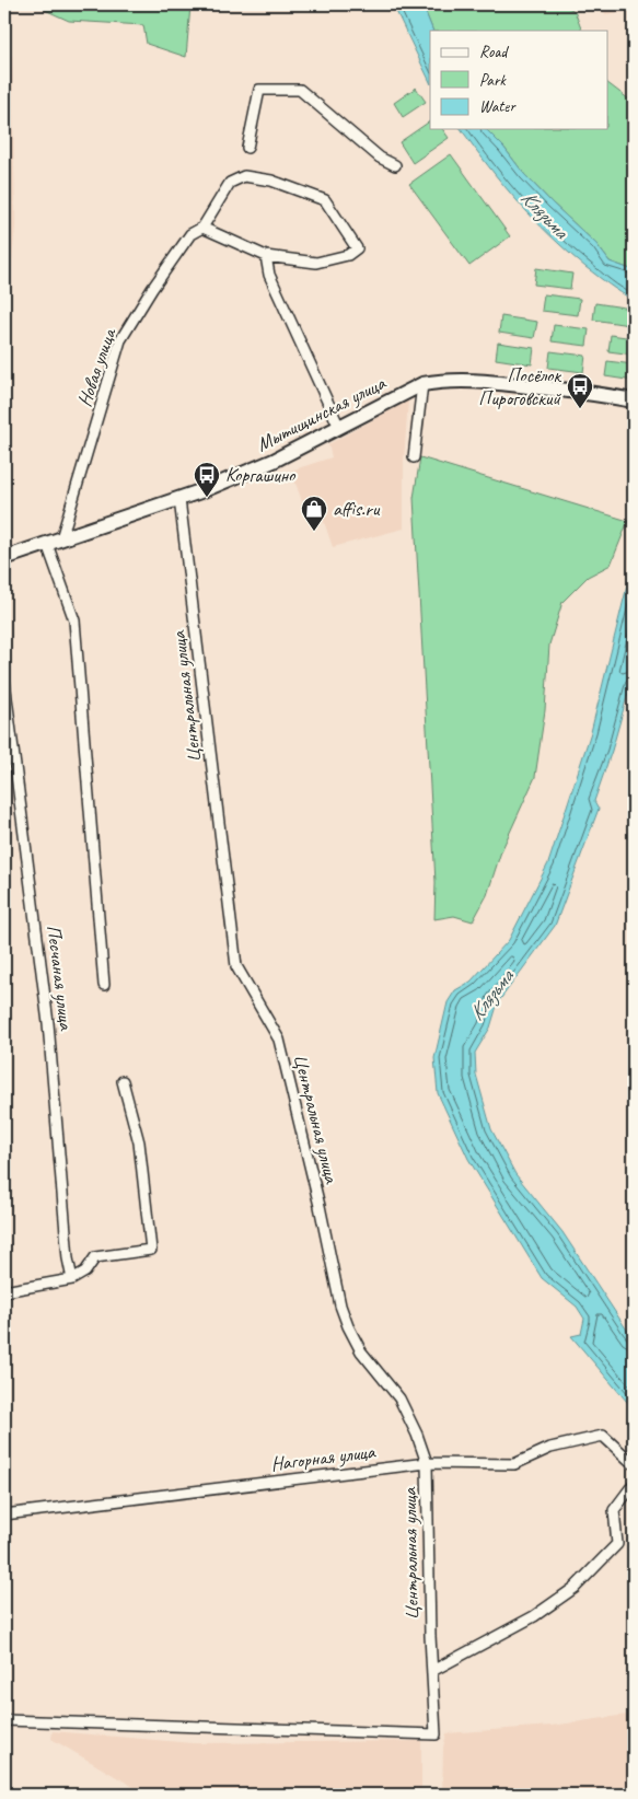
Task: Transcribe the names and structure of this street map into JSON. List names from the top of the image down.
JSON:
{
  "streets": {
    "street": [
      "Новая улица",
      "Мытищинская улица",
      "Центральная улица",
      "Песчаная улица",
      "Нагорная улица"
    ]
  },
  "crossings": [
    ["Новая улица", "Мытищинская улица"],
    ["Мытищинская улица", "Центральная улица"],
    ["Центральная улица", "Нагорная улица"]
  ],
  "water": ["Клязьма"],
  "places": {
    "bus stop": ["Посёлок Пироговский", "Коргашино"],
    "shop": ["affis.ru"]
  },
  "legend": ["Road", "Park", "Water"]
}
